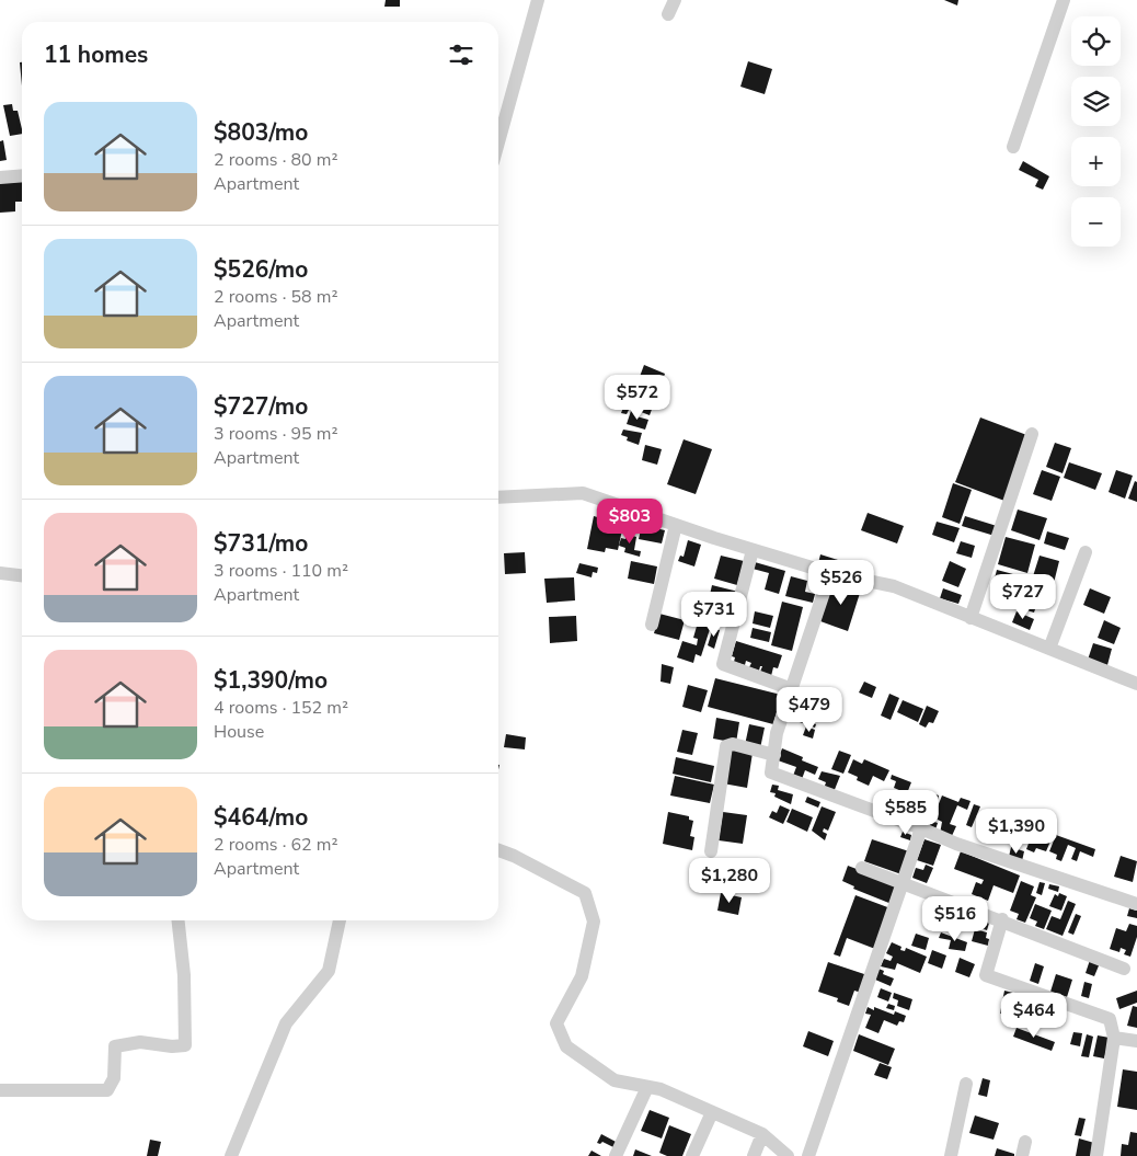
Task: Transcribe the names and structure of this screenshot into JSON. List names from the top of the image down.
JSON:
{
  "page": {
    "map_buttons": ["+", "−"],
    "heading": "11 homes",
    "list": [
      {
        "name": "$803/mo",
        "note": "2 rooms · 80 m² · Apartment"
      },
      {
        "name": "$526/mo",
        "note": "2 rooms · 58 m² · Apartment"
      },
      {
        "name": "$727/mo",
        "note": "3 rooms · 95 m² · Apartment"
      },
      {
        "name": "$731/mo",
        "note": "3 rooms · 110 m² · Apartment"
      },
      {
        "name": "$1,390/mo",
        "note": "4 rooms · 152 m² · House"
      },
      {
        "name": "$464/mo",
        "note": "2 rooms · 62 m² · Apartment"
      }
    ],
    "price": [
      "$572",
      "$803",
      "$526",
      "$727",
      "$731",
      "$479",
      "$585",
      "$1,390",
      "$1,280",
      "$516",
      "$464"
    ]
  }
}
